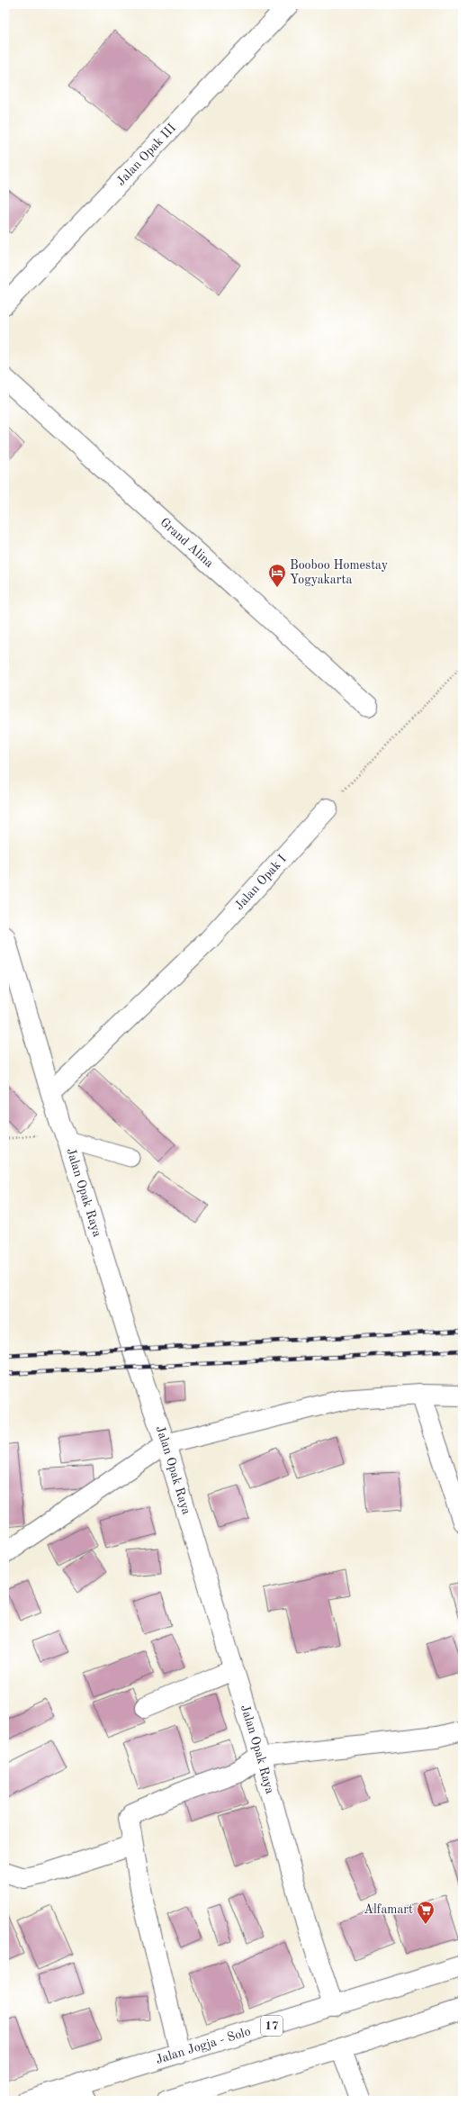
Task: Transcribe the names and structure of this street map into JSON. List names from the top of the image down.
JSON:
{
  "streets": {
    "main road": [
      "Jalan Opak III",
      "Grand Alina",
      "Jalan Opak I",
      "Jalan Opak Raya",
      "17",
      "Jalan Jogja - Solo"
    ]
  },
  "crossings": [
    ["Jalan Opak I", "Jalan Opak Raya"],
    ["Jalan Opak Raya", "Jalan Jogja - Solo"]
  ],
  "places": {
    "hotel": ["Booboo Homestay Yogyakarta"],
    "supermarket": ["Alfamart"]
  }
}
